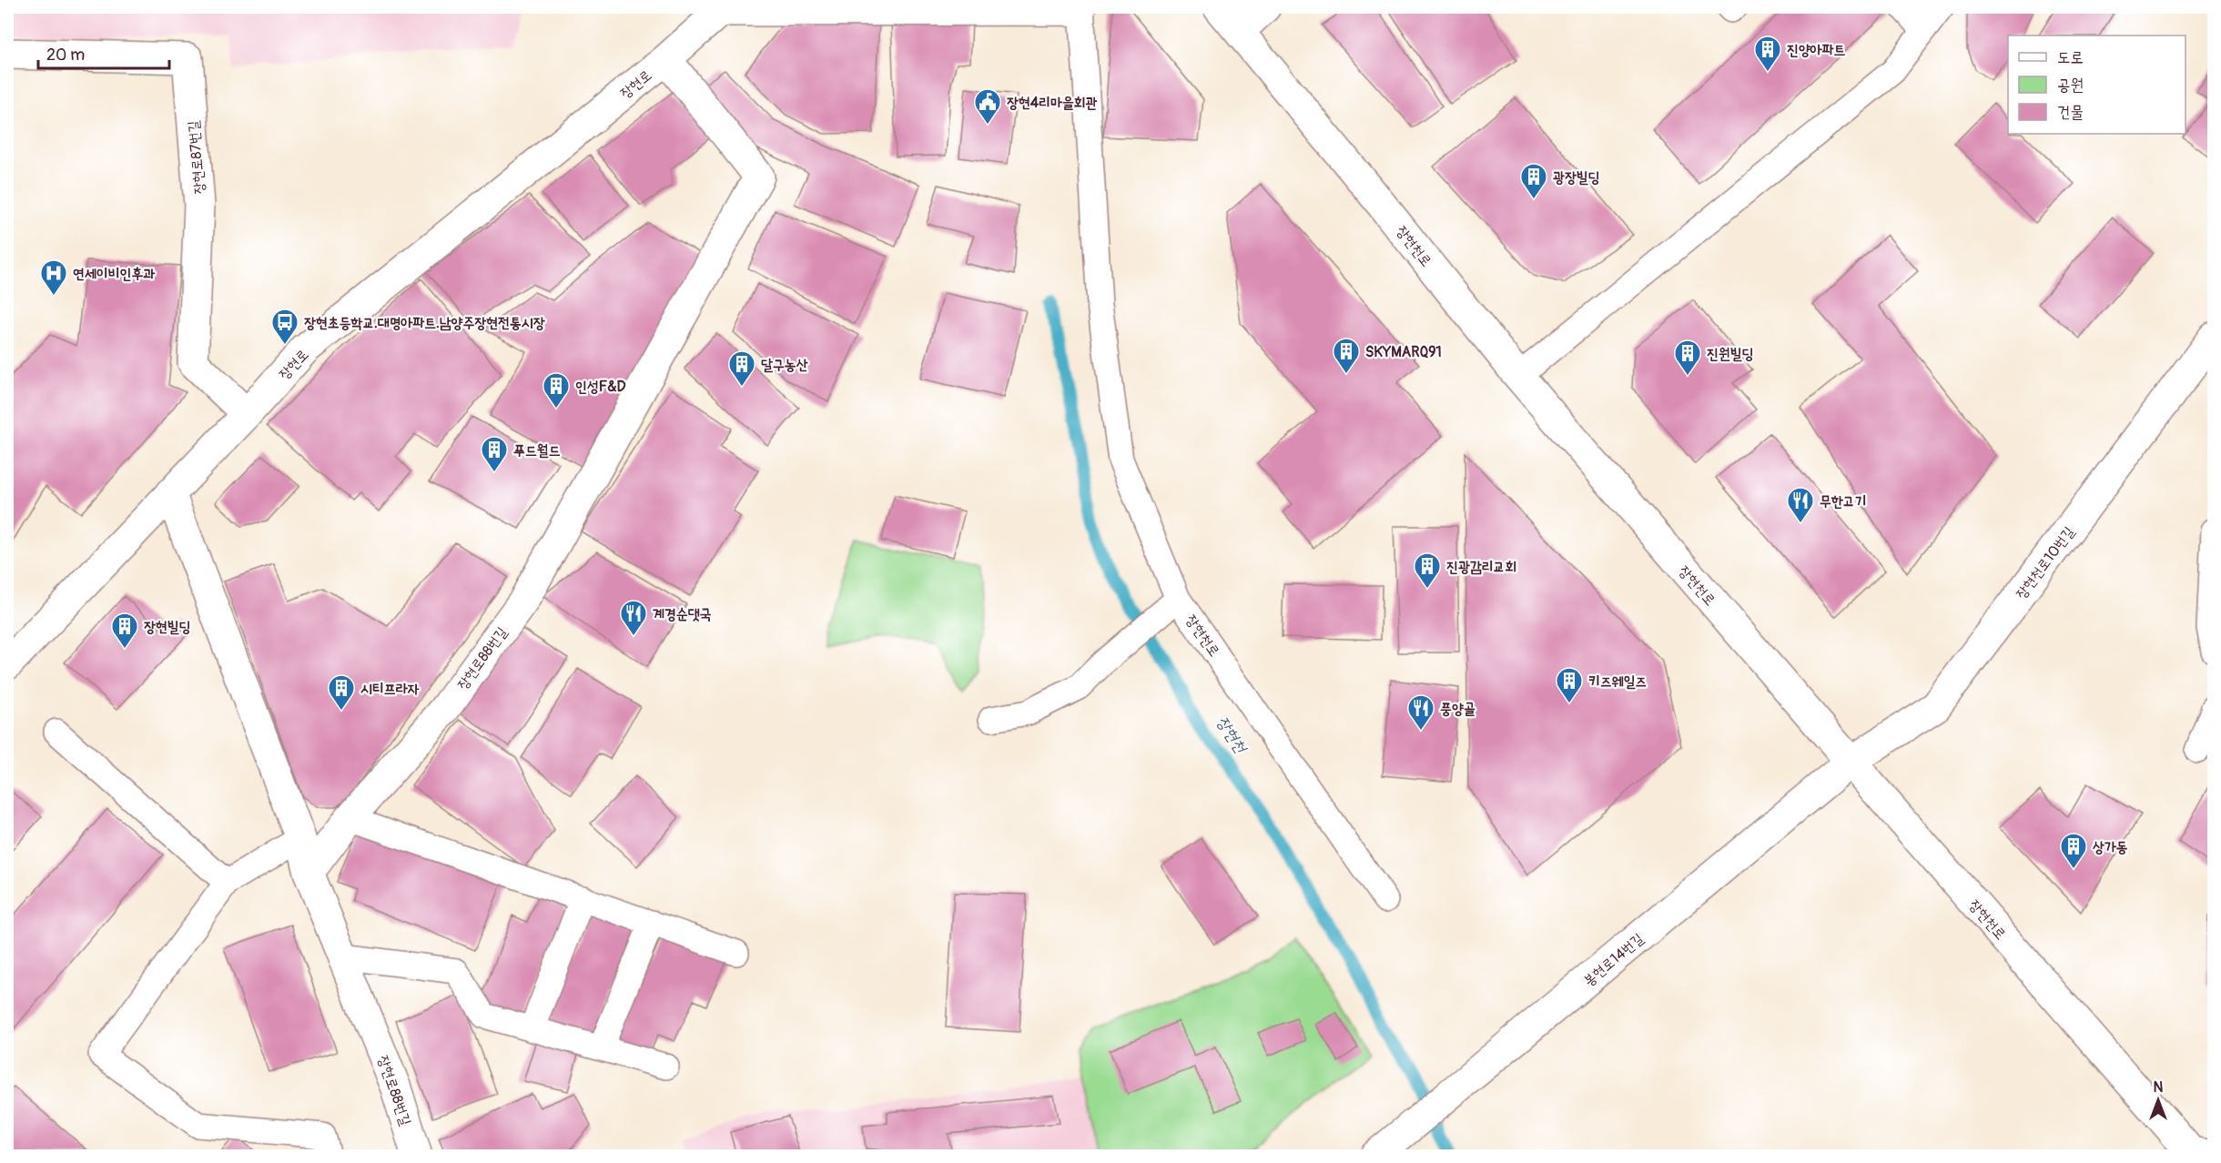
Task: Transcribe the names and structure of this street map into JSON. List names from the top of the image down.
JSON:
{
  "streets": {
    "street": [
      "장현로",
      "장현로87번길",
      "장현천로",
      "장현천로10번길",
      "장현로88번길",
      "봉현로14번길"
    ]
  },
  "crossings": [
    ["장현로", "장현로87번길"],
    ["장현로", "장현로88번길"],
    ["장현천로", "장현천로10번길"],
    ["장현천로", "봉현로14번길"],
    ["장현천로10번길", "봉현로14번길"]
  ],
  "water": ["장현천"],
  "places": {
    "building": [
      "진양아파트",
      "광장빌딩",
      "SKYMARQ91",
      "진원빌딩",
      "달구농산",
      "인성F&D",
      "푸드월드",
      "진광감리교회",
      "장현빌딩",
      "키즈웨일즈",
      "시티프라자",
      "상가동"
    ],
    "public building": ["장현4리마을회관"],
    "hospital": ["연세이비인후과"],
    "bus stop": ["장현초등학교.대명아파트.남양주장현전통시장"],
    "restaurant": ["무한고기", "계경순댓국", "풍양골"]
  },
  "legend": ["도로", "공원", "건물"],
  "scale_bar": "20 m",
  "north": "top"
}
